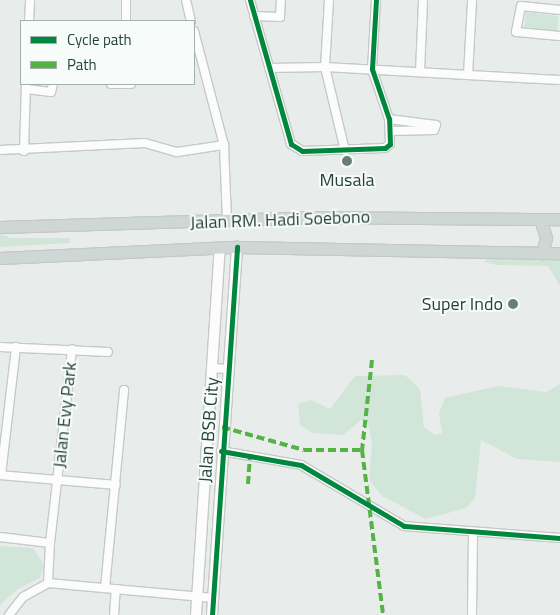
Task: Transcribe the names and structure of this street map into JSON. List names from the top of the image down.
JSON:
{
  "streets": {
    "main road": ["Jalan RM. Hadi Soebono"],
    "street": ["Jalan Evy Park", "Jalan BSB City"]
  },
  "crossings": [
    ["Jalan RM. Hadi Soebono", "Jalan BSB City"]
  ],
  "places": ["Musala", "Super Indo"],
  "legend": ["Cycle path", "Path"]
}
